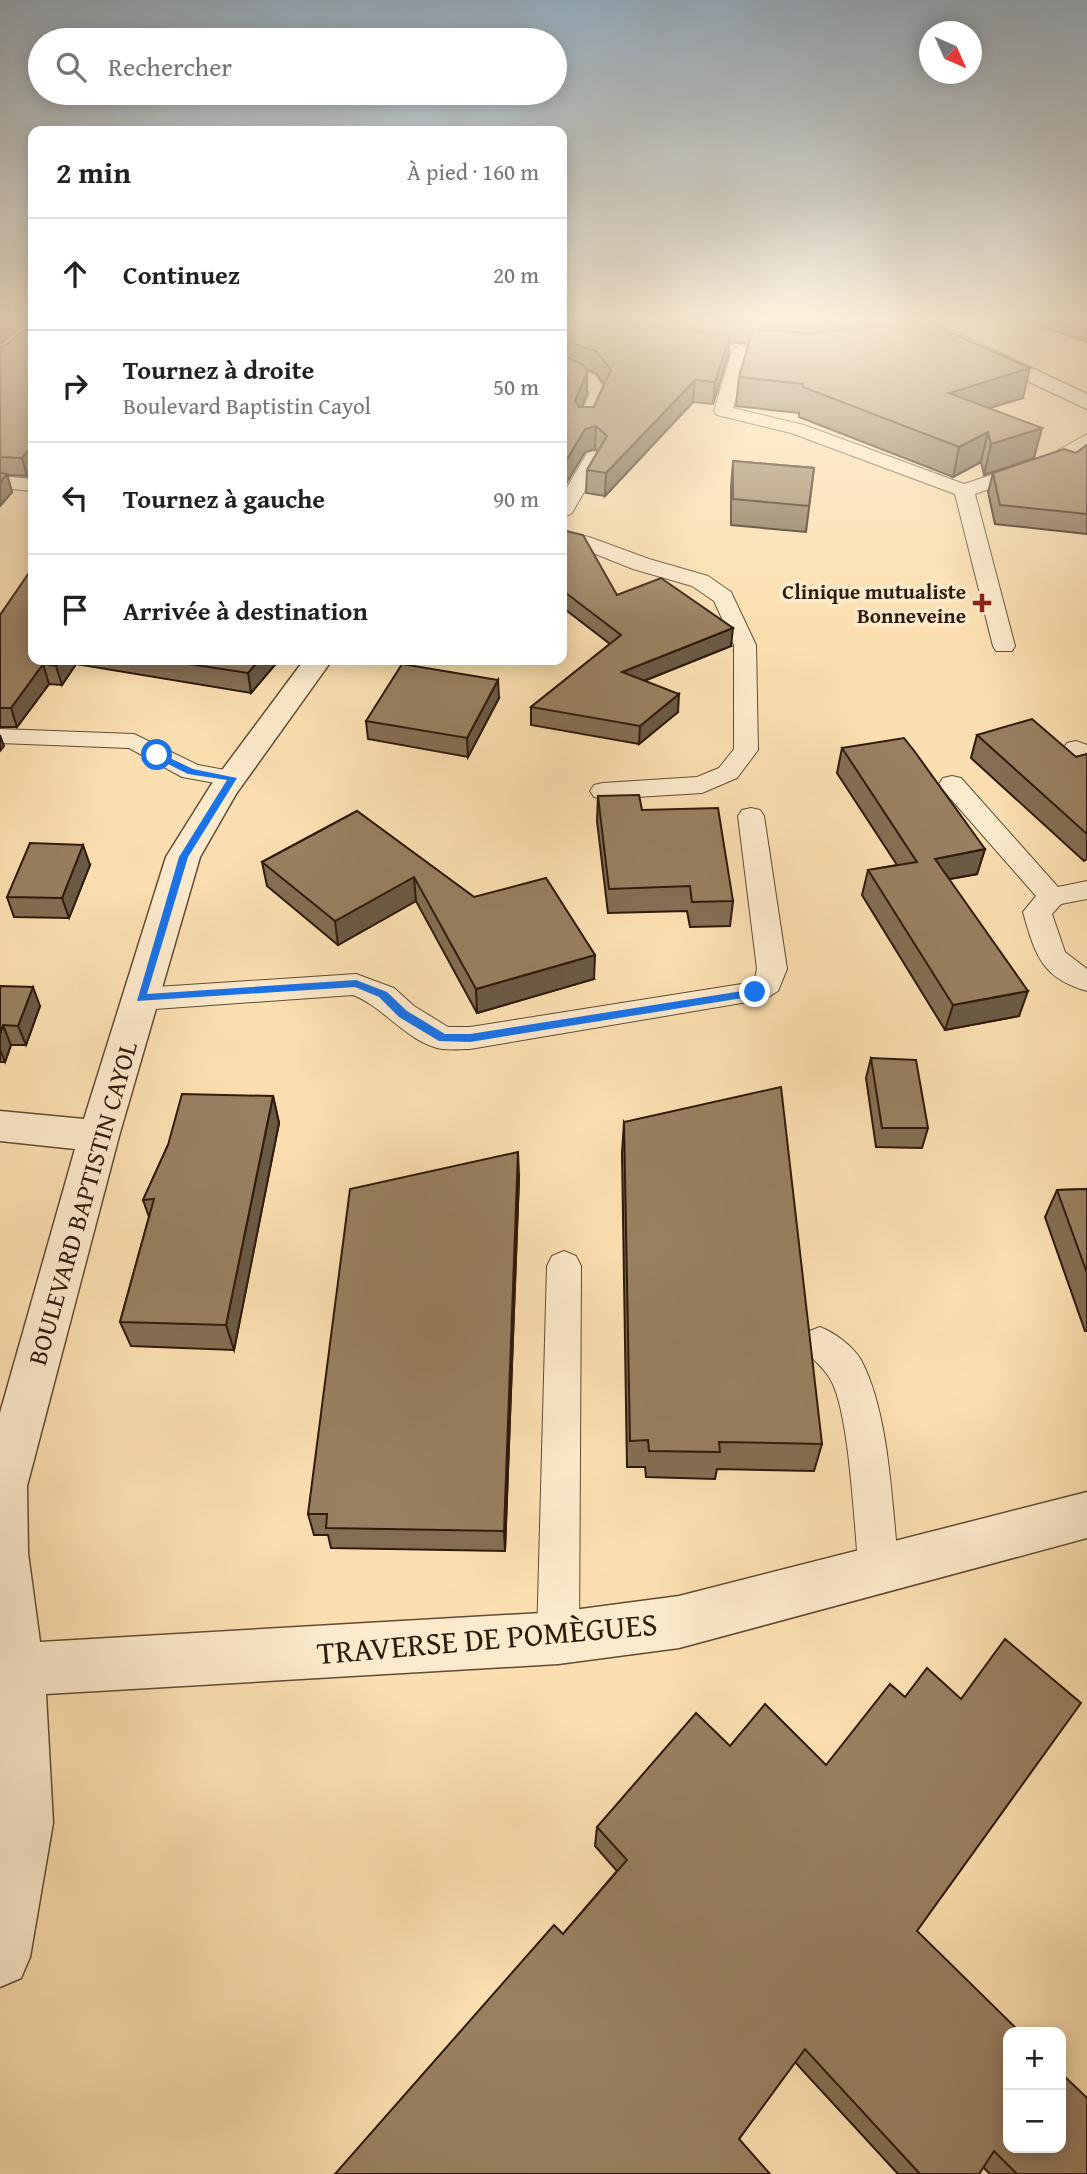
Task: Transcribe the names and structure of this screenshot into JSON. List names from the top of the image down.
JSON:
{
  "streets": {
    "street": ["BOULEVARD BAPTISTIN CAYOL", "TRAVERSE DE POMÈGUES"]
  },
  "crossings": [
    ["BOULEVARD BAPTISTIN CAYOL", "TRAVERSE DE POMÈGUES"]
  ],
  "places": {
    "health": ["Clinique mutualiste Bonneveine"]
  },
  "north": "bottom right",
  "page": {
    "search": "Rechercher",
    "heading": ["2 min", "À pied · 160 m"],
    "list": [
      ["Continuez", "20 m"],
      ["Tournez à droite", "Boulevard Baptistin Cayol", "50 m"],
      ["Tournez à gauche", "90 m"],
      "Arrivée à destination"
    ],
    "map_buttons": ["+", "−"]
  }
}
